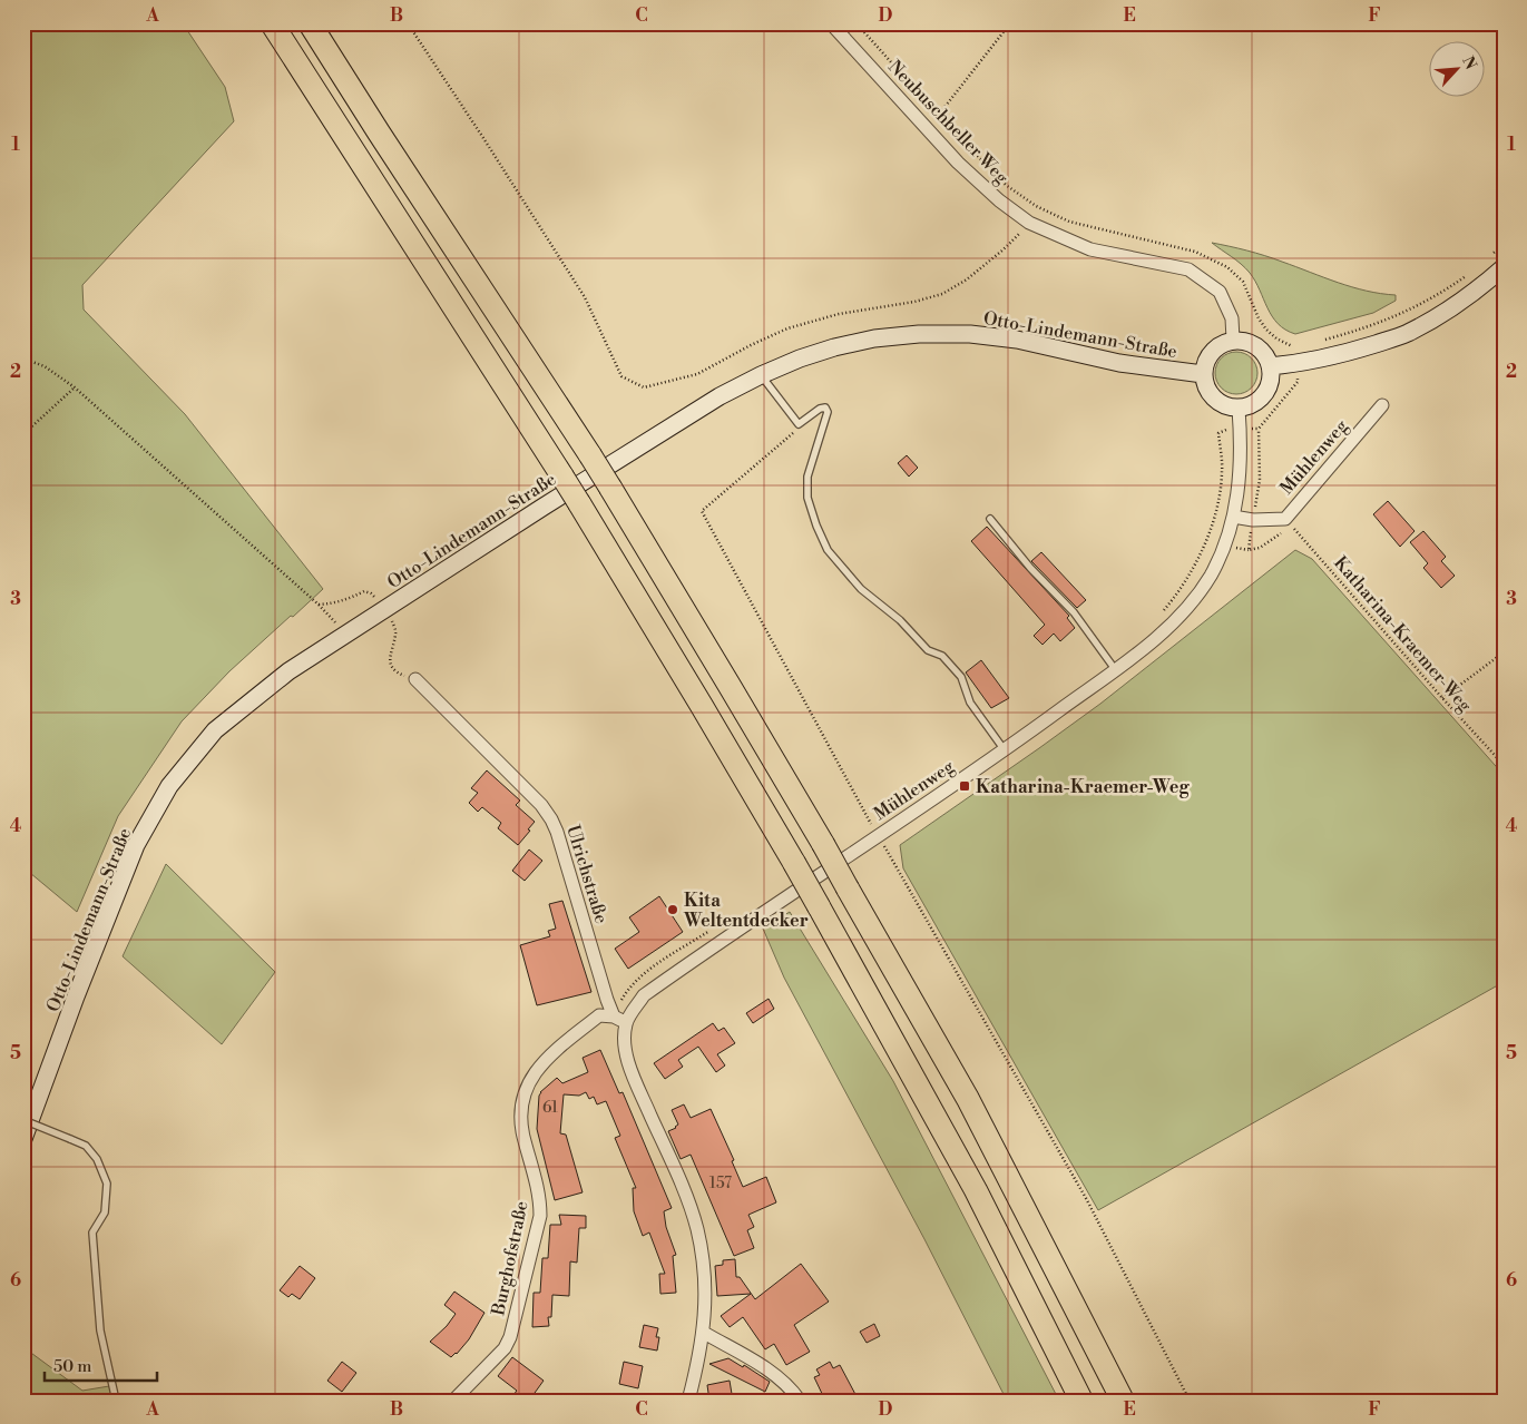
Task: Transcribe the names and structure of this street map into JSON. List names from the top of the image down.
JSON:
{
  "streets": {
    "street": [
      "Neubuschbeller Weg",
      "Otto-Lindemann-Straße",
      "Mühlenweg",
      "Ulrichstraße",
      "Burghofstraße"
    ],
    "path": ["Katharina-Kraemer-Weg"]
  },
  "crossings": [
    ["Neubuschbeller Weg", "Otto-Lindemann-Straße"],
    ["Neubuschbeller Weg", "Mühlenweg"],
    ["Otto-Lindemann-Straße", "Mühlenweg"],
    ["Mühlenweg", "Katharina-Kraemer-Weg"],
    ["Ulrichstraße", "Burghofstraße"]
  ],
  "places": {
    "transit": ["Katharina-Kraemer-Weg"],
    "other": ["Kita Weltentdecker"]
  },
  "house_numbers": ["61", "157"],
  "scale_bar": "50 m",
  "north": "top right",
  "grid": {
    "columns": [
      "A",
      "B",
      "C",
      "D",
      "E",
      "F"
    ],
    "rows": [
      "1",
      "2",
      "3",
      "4",
      "5",
      "6"
    ]
  }
}
